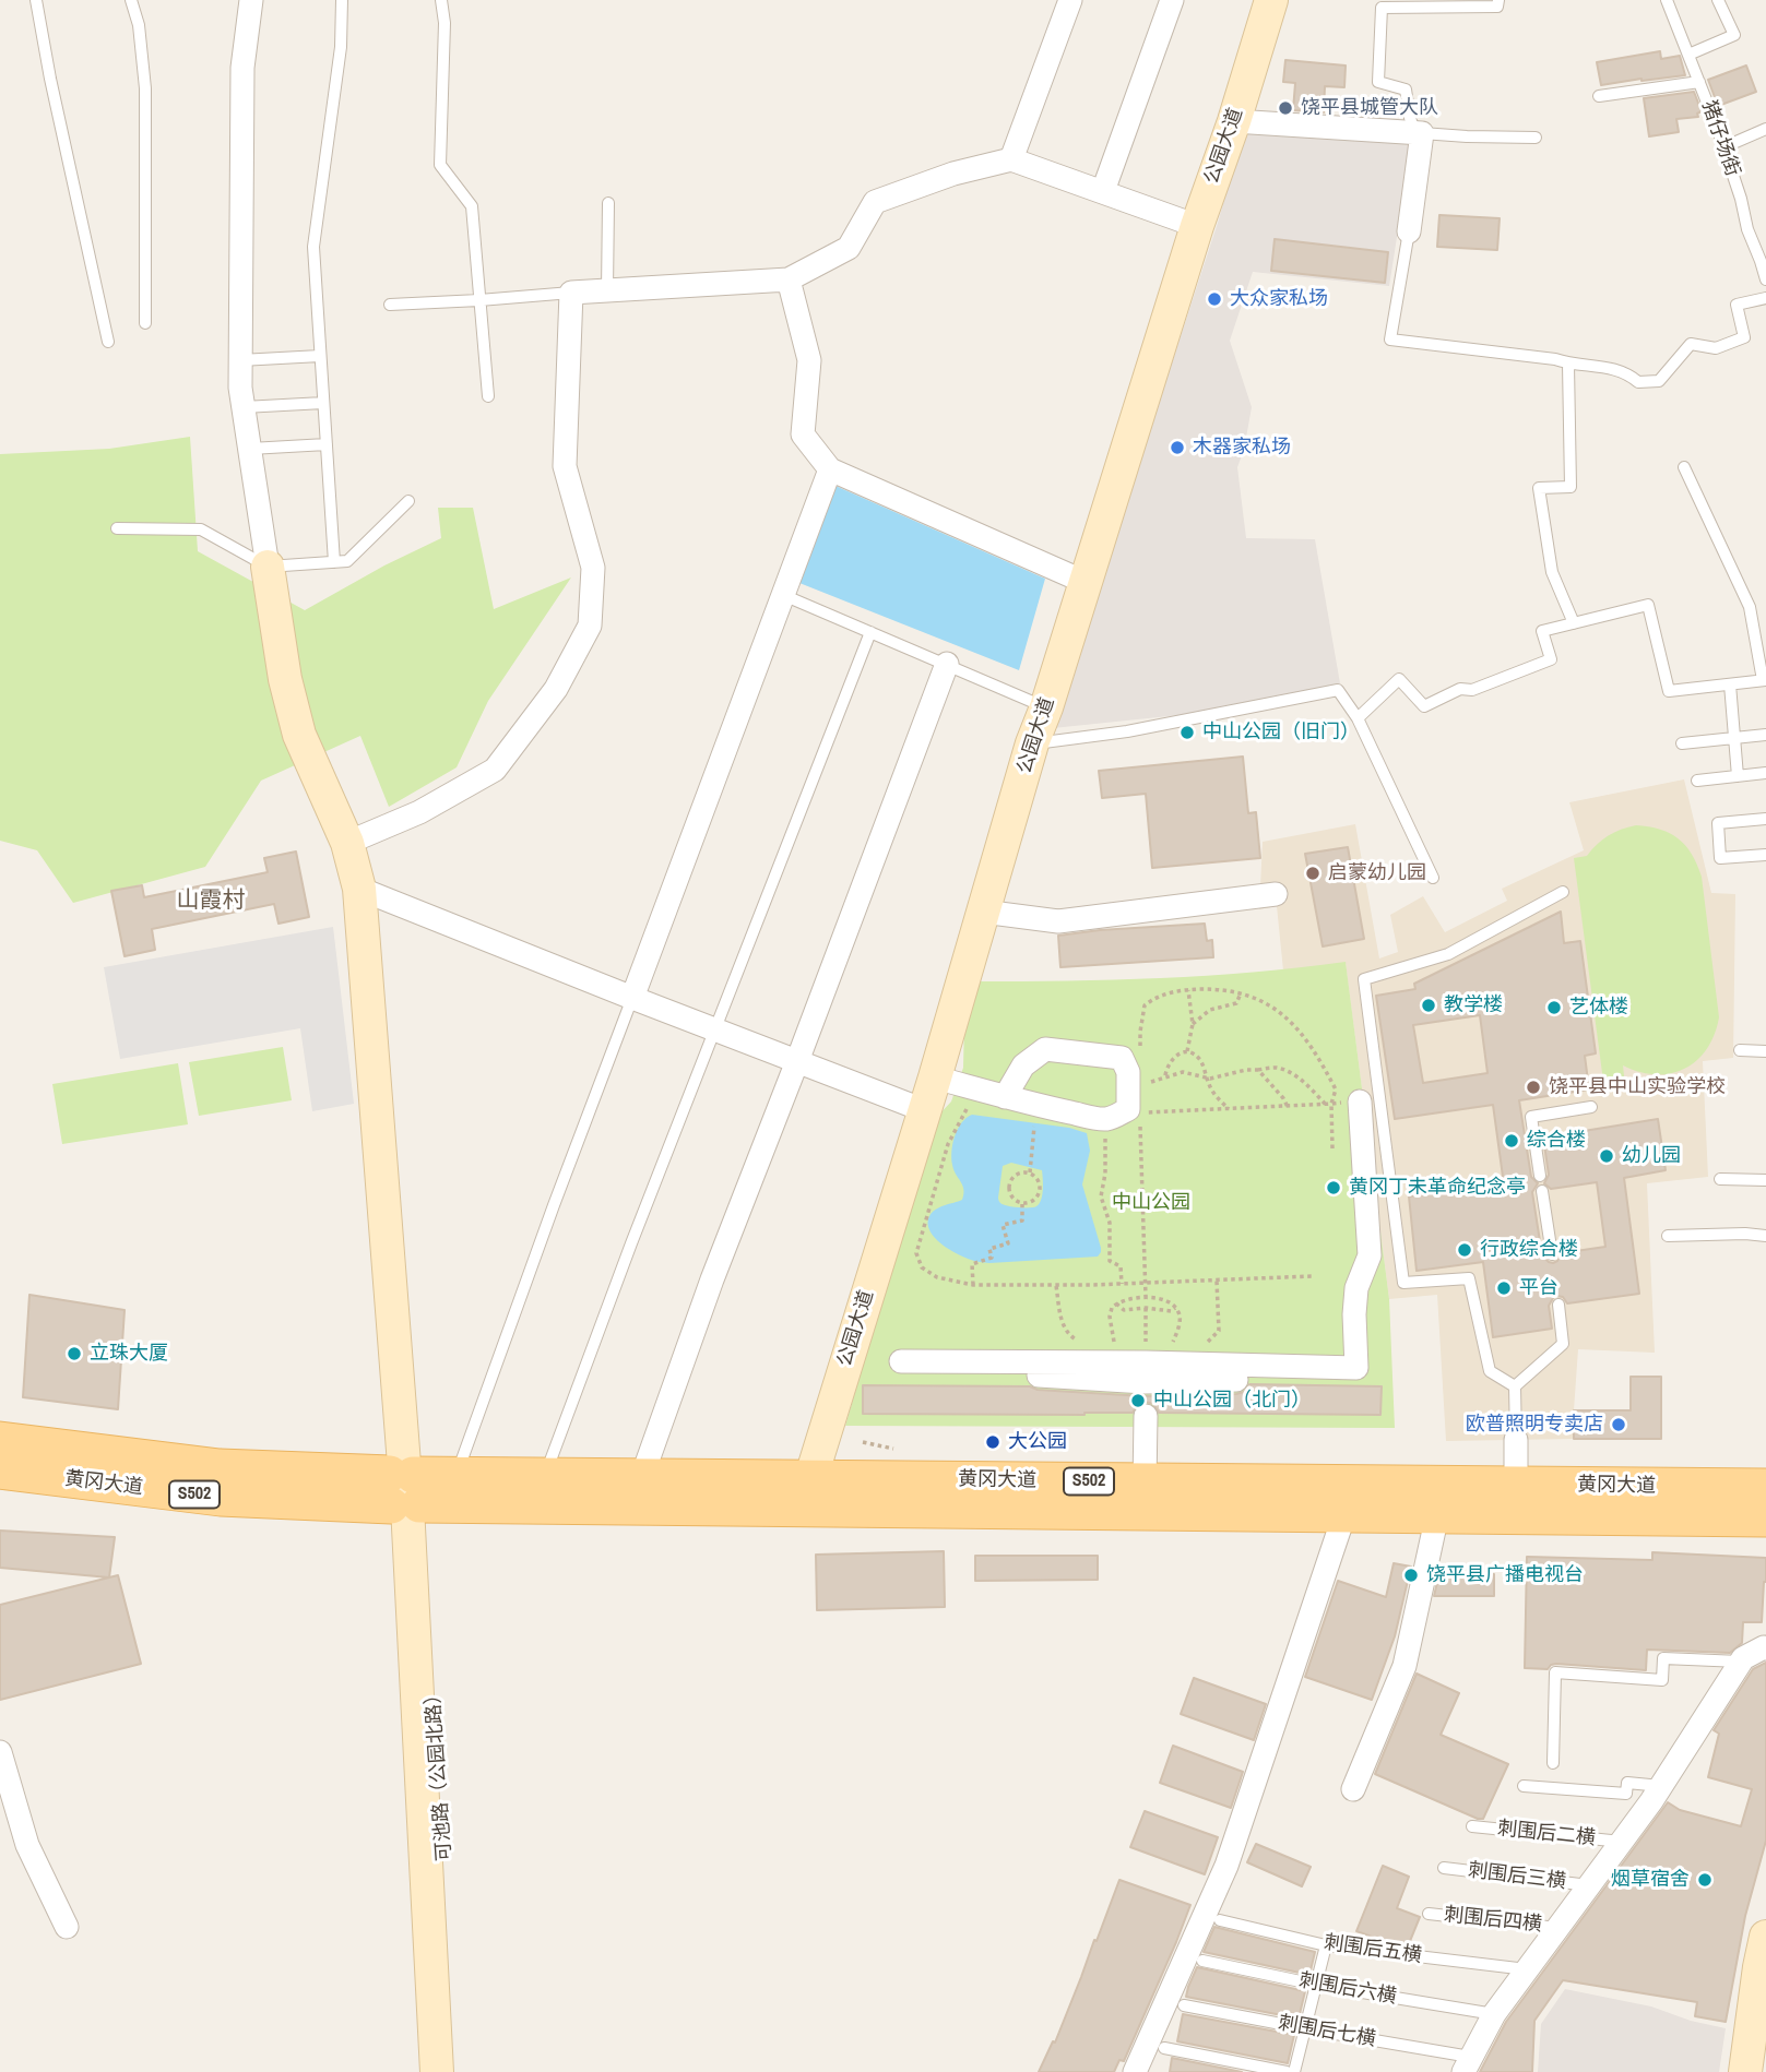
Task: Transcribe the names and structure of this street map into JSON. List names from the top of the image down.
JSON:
{
  "streets": {
    "main road": [
      "公园大道",
      "黄冈大道",
      "S502",
      "可池路（公园北路）"
    ],
    "lane": [
      "猪仔场街",
      "刺围后二横",
      "刺围后三横",
      "刺围后四横",
      "刺围后五横",
      "刺围后六横",
      "刺围后七横"
    ]
  },
  "crossings": [
    ["黄冈大道", "可池路（公园北路）"]
  ],
  "districts": ["山霞村"],
  "parks": ["中山公园"],
  "places": [
    "饶平县城管大队",
    "大众家私场",
    "木器家私场",
    "中山公园（旧门）",
    "启蒙幼儿园",
    "教学楼",
    "艺体楼",
    "饶平县中山实验学校",
    "综合楼",
    "幼儿园",
    "黄冈丁未革命纪念亭",
    "行政综合楼",
    "平台",
    "立珠大厦",
    "中山公园（北门）",
    "欧普照明专卖店",
    "大公园",
    "饶平县广播电视台",
    "烟草宿舍"
  ]
}
